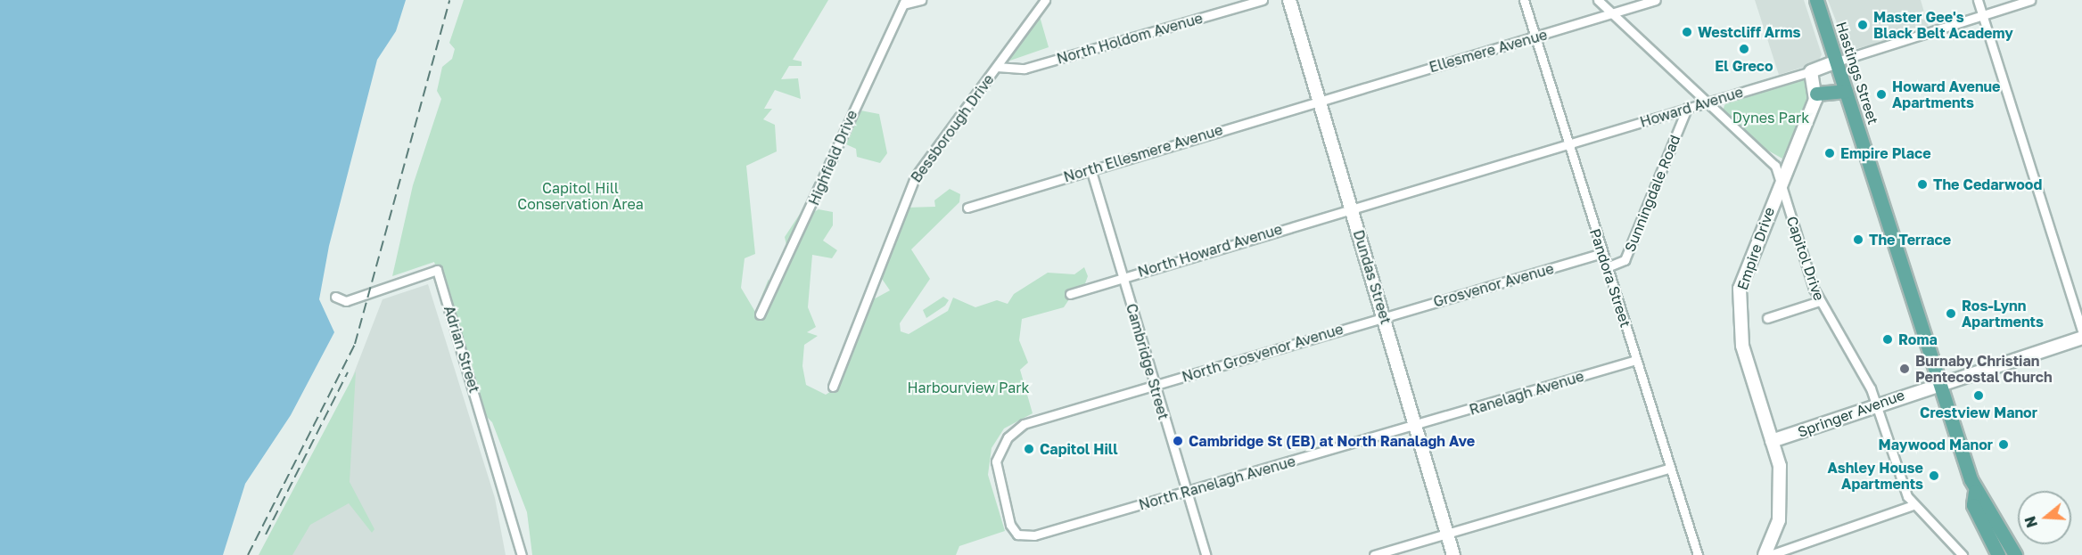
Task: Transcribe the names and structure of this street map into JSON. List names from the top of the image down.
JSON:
{
  "streets": {
    "main road": ["Hastings Street"],
    "street": [
      "North Holdom Avenue",
      "Ellesmere Avenue",
      "Howard Avenue",
      "Bessborough Drive",
      "North Ellesmere Avenue",
      "Highfield Drive",
      "Sunningdale Road",
      "Empire Drive",
      "North Howard Avenue",
      "Capitol Drive",
      "Dundas Street",
      "Pandora Street",
      "Grosvenor Avenue",
      "Adrian Street",
      "North Grosvenor Avenue",
      "Cambridge Street",
      "Ranelagh Avenue",
      "Springer Avenue",
      "North Ranelagh Avenue"
    ]
  },
  "crossings": [
    ["North Holdom Avenue", "Bessborough Drive"],
    ["Ellesmere Avenue", "North Ellesmere Avenue"],
    ["Ellesmere Avenue", "Capitol Drive"],
    ["Ellesmere Avenue", "Dundas Street"],
    ["Ellesmere Avenue", "Pandora Street"],
    ["Hastings Street", "Howard Avenue"],
    ["Hastings Street", "Springer Avenue"],
    ["Howard Avenue", "Sunningdale Road"],
    ["Howard Avenue", "North Howard Avenue"],
    ["Howard Avenue", "Capitol Drive"],
    ["Howard Avenue", "Dundas Street"],
    ["Howard Avenue", "Pandora Street"],
    ["North Ellesmere Avenue", "Dundas Street"],
    ["North Ellesmere Avenue", "Cambridge Street"],
    ["Sunningdale Road", "Pandora Street"],
    ["Empire Drive", "Capitol Drive"],
    ["Empire Drive", "Springer Avenue"],
    ["North Howard Avenue", "Dundas Street"],
    ["North Howard Avenue", "Cambridge Street"],
    ["Capitol Drive", "Springer Avenue"],
    ["Dundas Street", "Grosvenor Avenue"],
    ["Dundas Street", "North Grosvenor Avenue"],
    ["Dundas Street", "Ranelagh Avenue"],
    ["Dundas Street", "North Ranelagh Avenue"],
    ["Pandora Street", "Grosvenor Avenue"],
    ["Pandora Street", "Ranelagh Avenue"],
    ["Grosvenor Avenue", "North Grosvenor Avenue"],
    ["North Grosvenor Avenue", "Cambridge Street"],
    ["North Grosvenor Avenue", "North Ranelagh Avenue"],
    ["Cambridge Street", "North Ranelagh Avenue"],
    ["Ranelagh Avenue", "North Ranelagh Avenue"]
  ],
  "parks": ["Dynes Park", "Capitol Hill Conservation Area", "Harbourview Park"],
  "places": [
    "Master Gee's Black Belt Academy",
    "Westcliff Arms",
    "El Greco",
    "Howard Avenue Apartments",
    "Empire Place",
    "The Cedarwood",
    "The Terrace",
    "Ros-Lynn Apartments",
    "Roma",
    "Burnaby Christian Pentecostal Church",
    "Crestview Manor",
    "Cambridge St (EB) at North Ranalagh Ave",
    "Maywood Manor",
    "Capitol Hill",
    "Ashley House Apartments"
  ],
  "north": "left"
}
